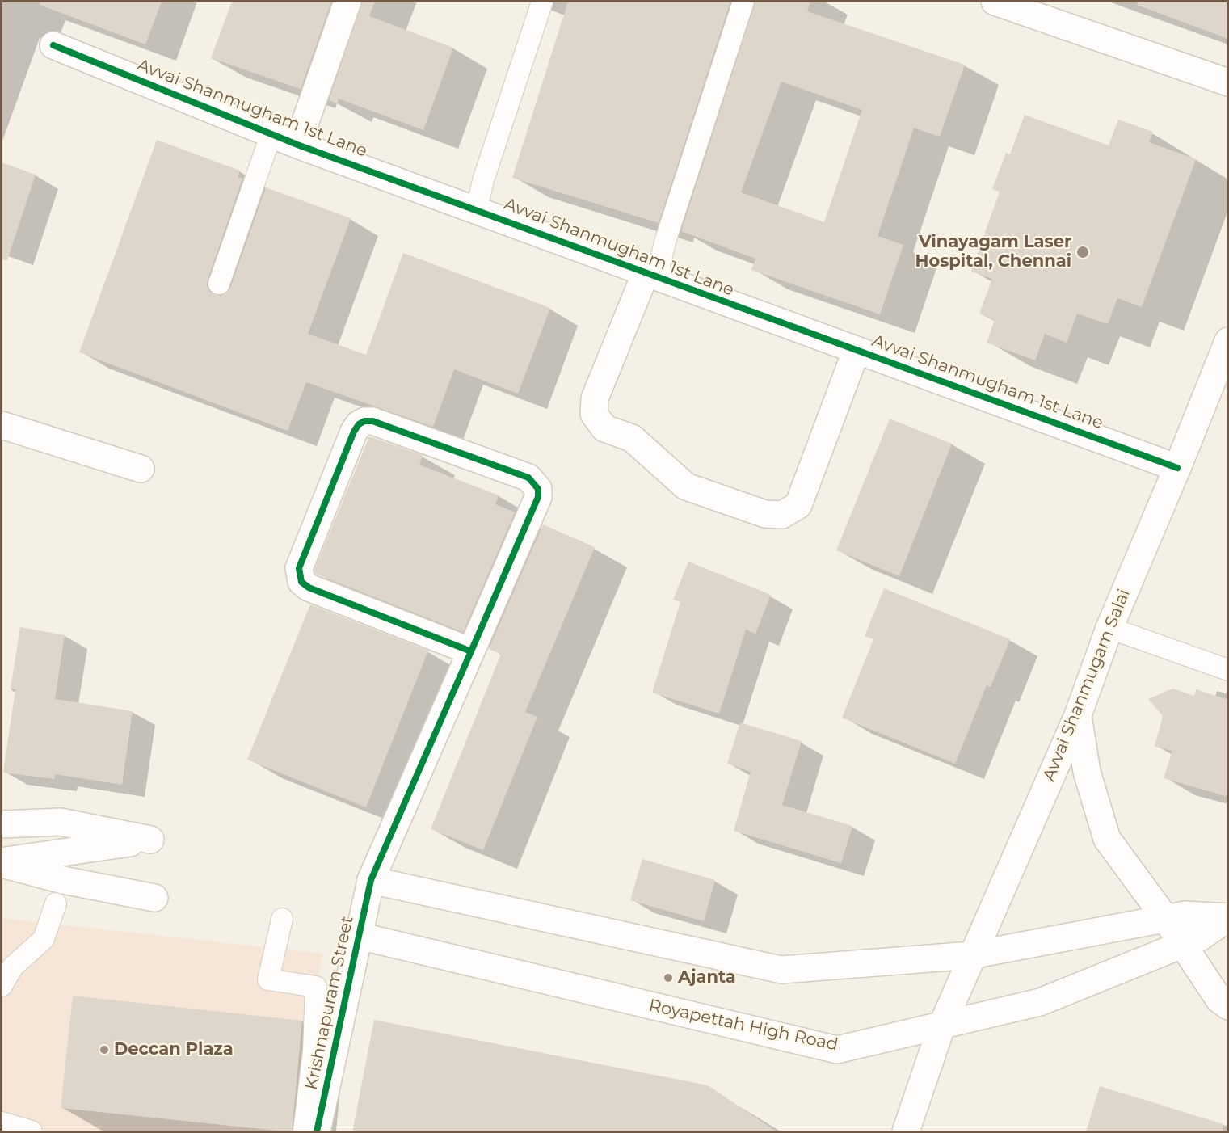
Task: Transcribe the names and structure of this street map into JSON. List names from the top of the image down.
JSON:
{
  "streets": {
    "street": [
      "Avvai Shanmugham 1st Lane",
      "Avvai Shanmugam Salai",
      "Krishnapuram Street",
      "Royapettah High Road"
    ]
  },
  "crossings": [
    ["Avvai Shanmugham 1st Lane", "Avvai Shanmugam Salai"],
    ["Avvai Shanmugam Salai", "Royapettah High Road"],
    ["Krishnapuram Street", "Royapettah High Road"]
  ],
  "places": ["Vinayagam Laser Hospital, Chennai", "Ajanta", "Deccan Plaza"]
}
